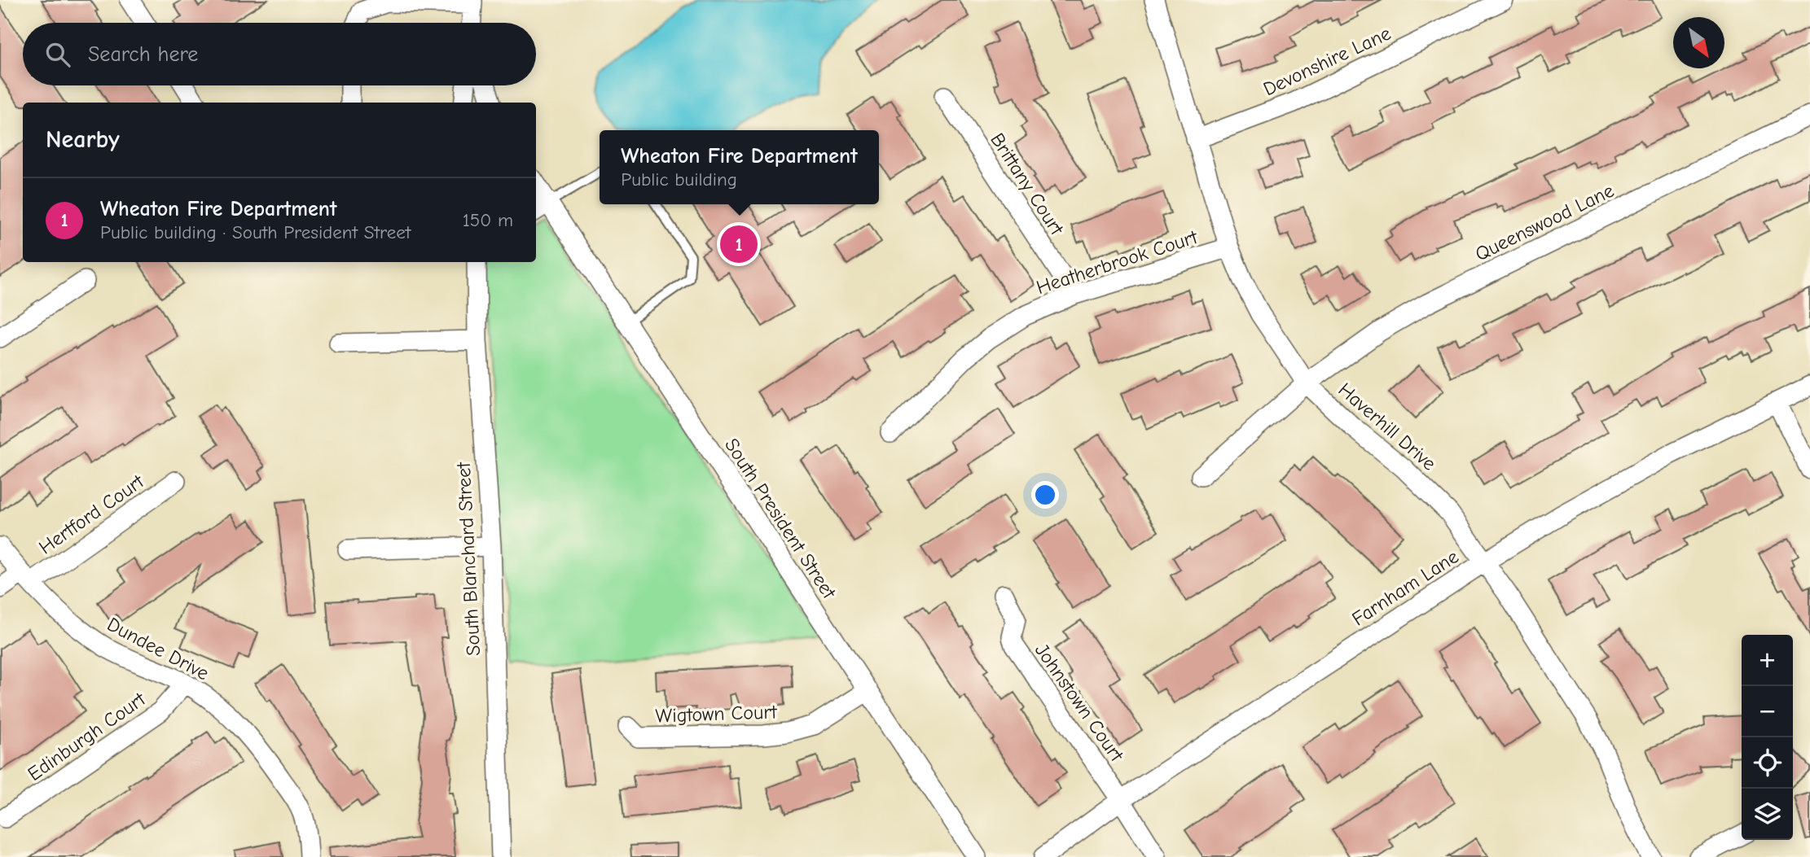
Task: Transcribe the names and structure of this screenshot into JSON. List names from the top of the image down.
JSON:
{
  "streets": {
    "street": [
      "Devonshire Lane",
      "Brittany Court",
      "Queenswood Lane",
      "Heatherbrook Court",
      "Haverhill Drive",
      "Hertford Court",
      "South President Street",
      "South Blanchard Street",
      "Farnham Lane",
      "Dundee Drive",
      "Johnstown Court",
      "Wigtown Court",
      "Edinburgh Court"
    ]
  },
  "crossings": [
    ["Devonshire Lane", "Haverhill Drive"],
    ["Brittany Court", "Heatherbrook Court"],
    ["Queenswood Lane", "Haverhill Drive"],
    ["Heatherbrook Court", "Haverhill Drive"],
    ["Haverhill Drive", "Farnham Lane"],
    ["Hertford Court", "Dundee Drive"],
    ["South President Street", "Wigtown Court"],
    ["Farnham Lane", "Johnstown Court"],
    ["Dundee Drive", "Edinburgh Court"]
  ],
  "north": "bottom right",
  "page": {
    "search": "Search here",
    "heading": "Nearby",
    "popup": ["Wheaton Fire Department", "Public building"],
    "list": [
      {
        "mark": "1",
        "name": "Wheaton Fire Department",
        "note": "Public building · South President Street",
        "value": "150 m"
      }
    ],
    "pins": "1",
    "map_buttons": ["+", "−"]
  }
}
